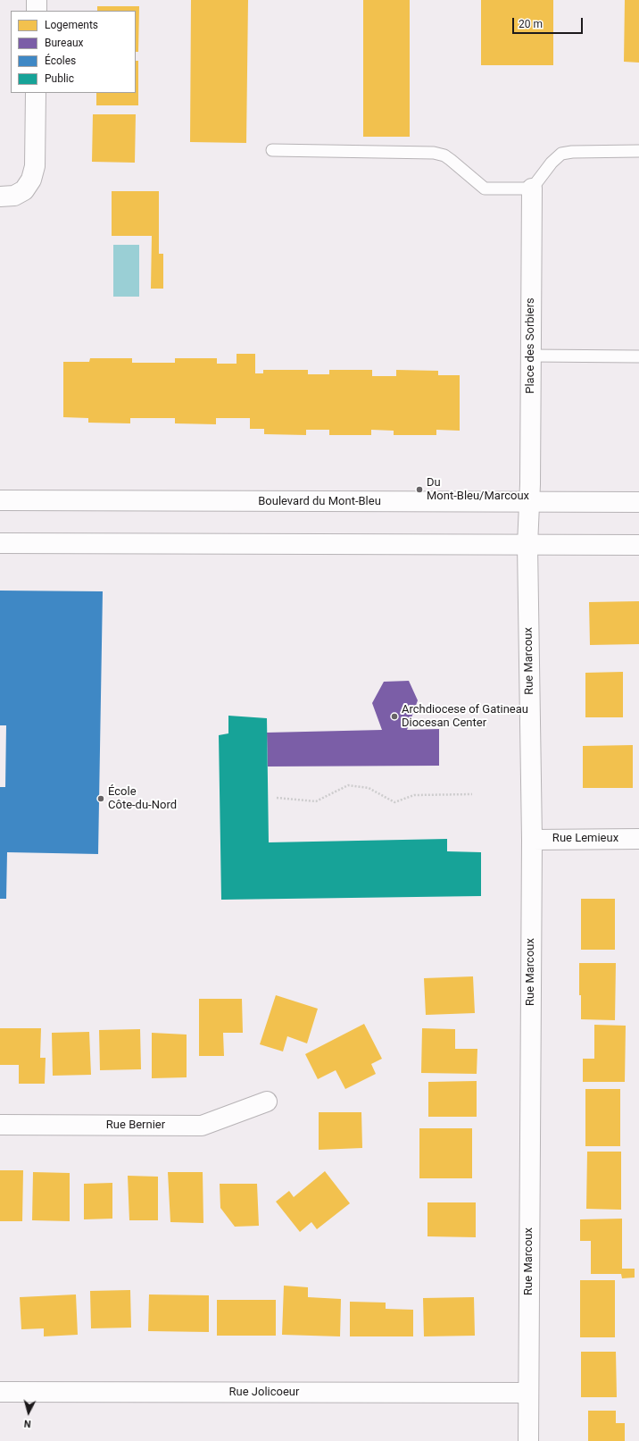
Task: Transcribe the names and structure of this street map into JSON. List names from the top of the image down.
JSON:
{
  "streets": {
    "street": [
      "Place des Sorbiers",
      "Boulevard du Mont-Bleu",
      "Rue Marcoux",
      "Rue Lemieux",
      "Rue Bernier",
      "Rue Jolicoeur"
    ]
  },
  "crossings": [
    ["Place des Sorbiers", "Boulevard du Mont-Bleu"],
    ["Place des Sorbiers", "Rue Marcoux"],
    ["Boulevard du Mont-Bleu", "Rue Marcoux"],
    ["Rue Marcoux", "Rue Lemieux"],
    ["Rue Marcoux", "Rue Jolicoeur"]
  ],
  "places": ["Du Mont-Bleu/Marcoux", "Archdiocese of Gatineau Diocesan Center", "École Côte-du-Nord"],
  "legend": [
    "Logements",
    "Bureaux",
    "Écoles",
    "Public"
  ],
  "scale_bar": "20 m",
  "north": "bottom"
}
